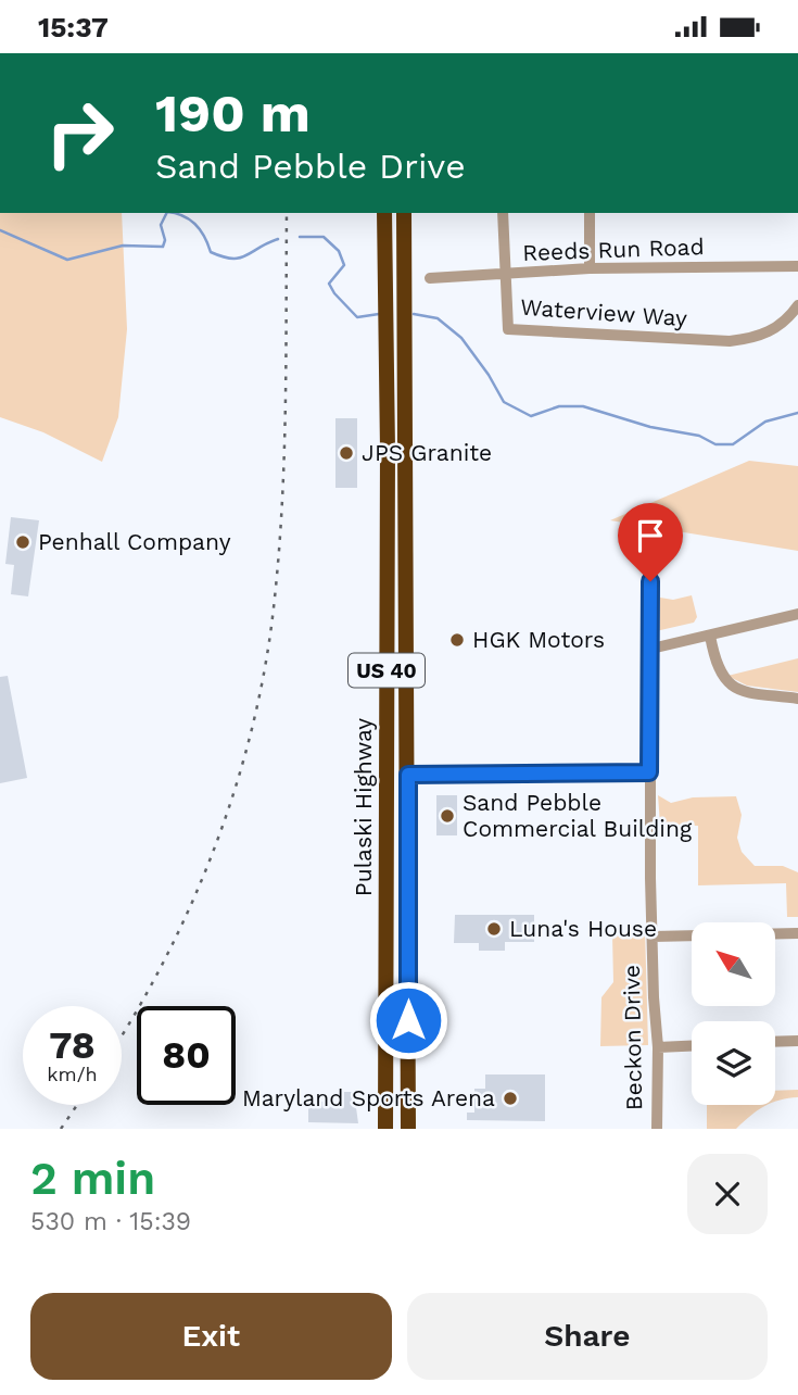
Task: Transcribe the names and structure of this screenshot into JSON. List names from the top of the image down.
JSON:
{
  "streets": {
    "highway": ["US 40", "Pulaski Highway"],
    "street": ["Reeds Run Road", "Waterview Way", "Beckon Drive"]
  },
  "crossings": [
    ["Reeds Run Road", "Waterview Way"]
  ],
  "places": [
    "JPS Granite",
    "Penhall Company",
    "HGK Motors",
    "Sand Pebble Commercial Building",
    "Luna's House",
    "Maryland Sports Arena"
  ],
  "north": "top left",
  "page": {
    "status": "15:37",
    "turn": ["190 m", "Sand Pebble Drive"],
    "speed": "78 km/h",
    "limit": "80",
    "heading": ["2 min", "530 m · 15:39"],
    "buttons": ["Exit", "Share"]
  }
}
